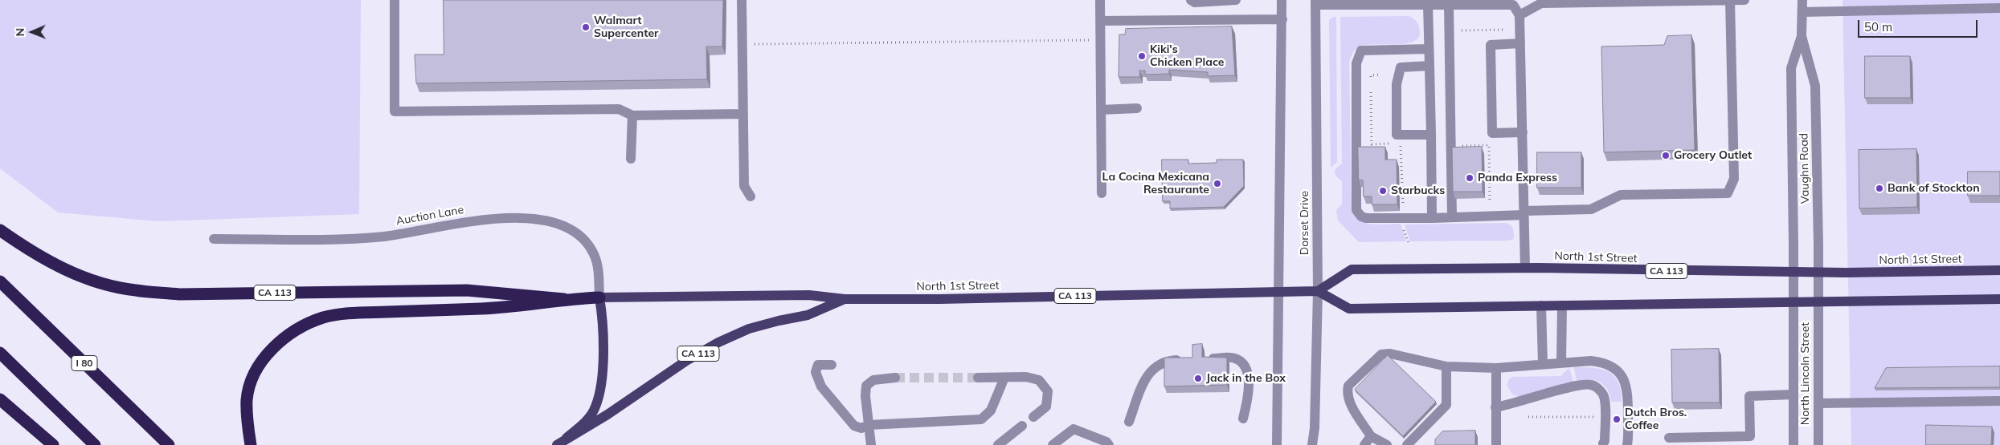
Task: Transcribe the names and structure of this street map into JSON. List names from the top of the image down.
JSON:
{
  "streets": {
    "highway": ["CA 113", "I 80"],
    "main road": ["North 1st Street"],
    "street": [
      "Vaughn Road",
      "Auction Lane",
      "Dorset Drive",
      "North Lincoln Street"
    ]
  },
  "crossings": [
    ["Vaughn Road", "North 1st Street"],
    ["Vaughn Road", "North Lincoln Street"],
    ["Auction Lane", "North 1st Street"],
    ["Auction Lane", "CA 113"],
    ["Dorset Drive", "North 1st Street"],
    ["North 1st Street", "CA 113"]
  ],
  "places": [
    "Walmart Supercenter",
    "Kiki's Chicken Place",
    "Grocery Outlet",
    "Panda Express",
    "La Cocina Mexicana Restaurante",
    "Bank of Stockton",
    "Starbucks",
    "Jack in the Box",
    "Dutch Bros. Coffee"
  ],
  "scale_bar": "50 m",
  "north": "left"
}
